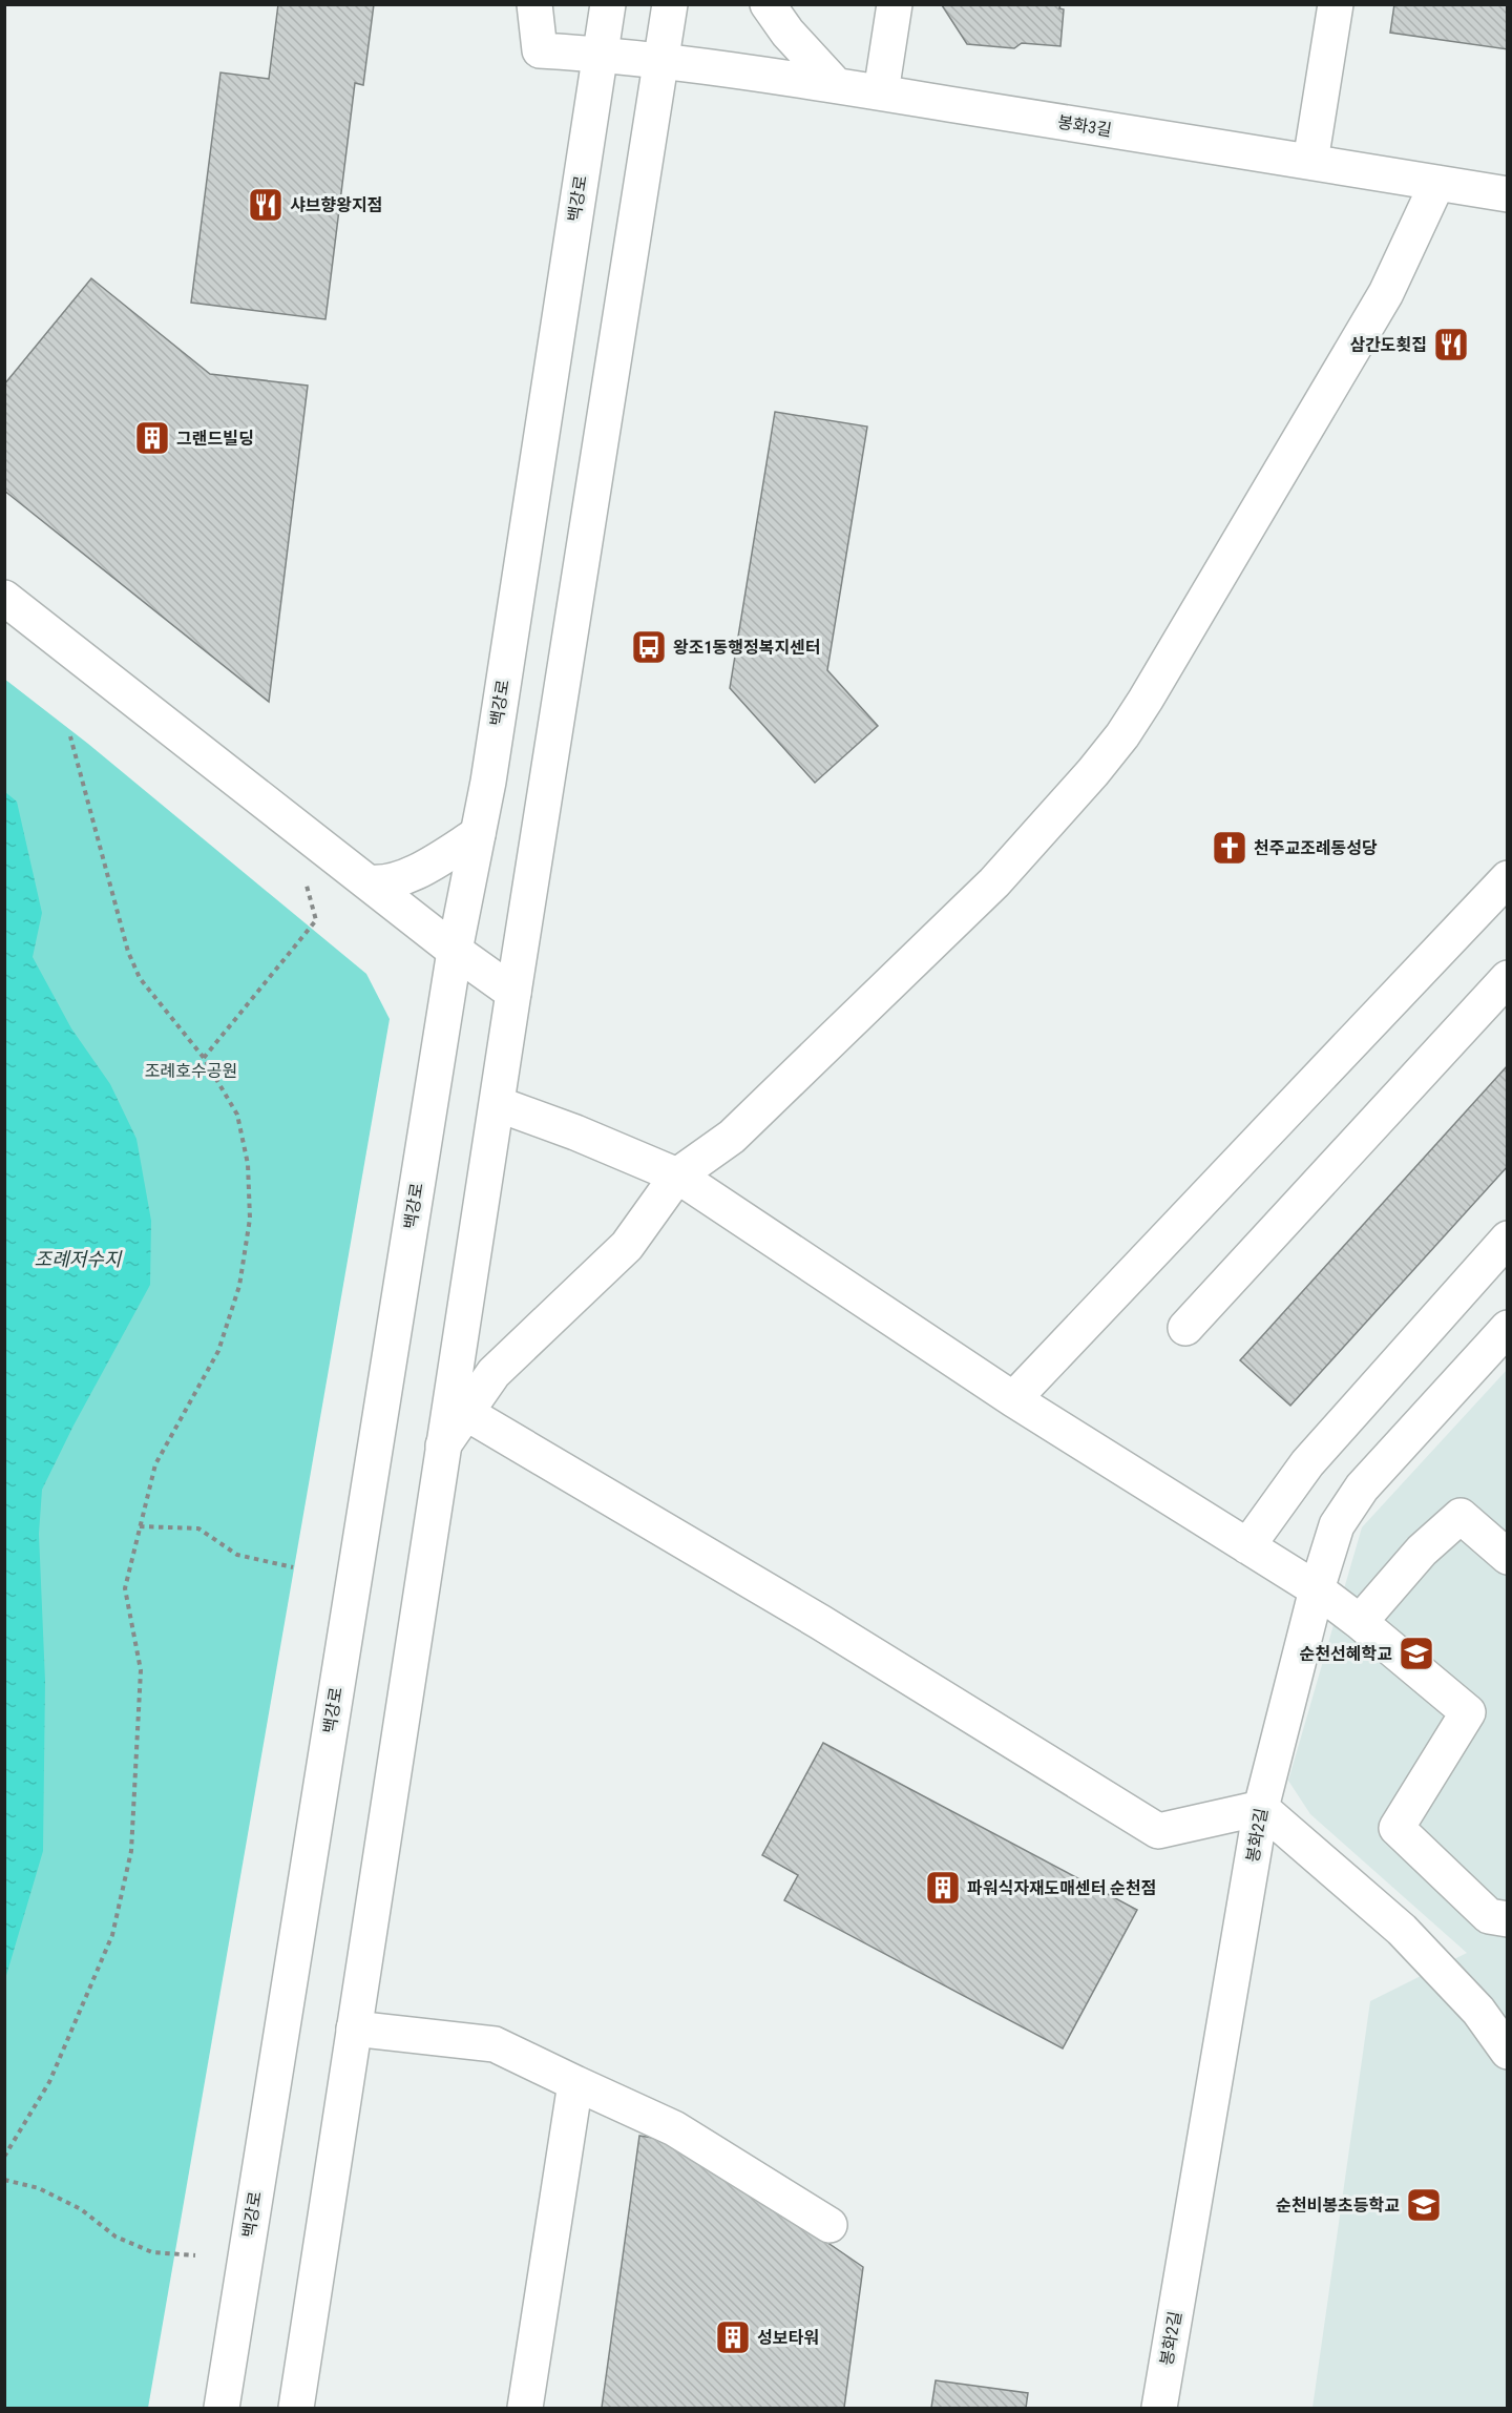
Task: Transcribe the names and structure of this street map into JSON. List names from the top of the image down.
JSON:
{
  "streets": {
    "street": ["봉화3길", "백강로", "봉화2길"]
  },
  "crossings": [
    ["봉화3길", "백강로"]
  ],
  "water": ["조례저수지"],
  "parks": ["조례호수공원"],
  "places": {
    "restaurant": ["샤브향왕지점", "삼간도횟집"],
    "building": ["그랜드빌딩", "파워식자재도매센터 순천점", "성보타워"],
    "bus stop": ["왕조1동행정복지센터"],
    "church": ["천주교조례동성당"],
    "school or university": ["순천선혜학교", "순천비봉초등학교"]
  }
}
